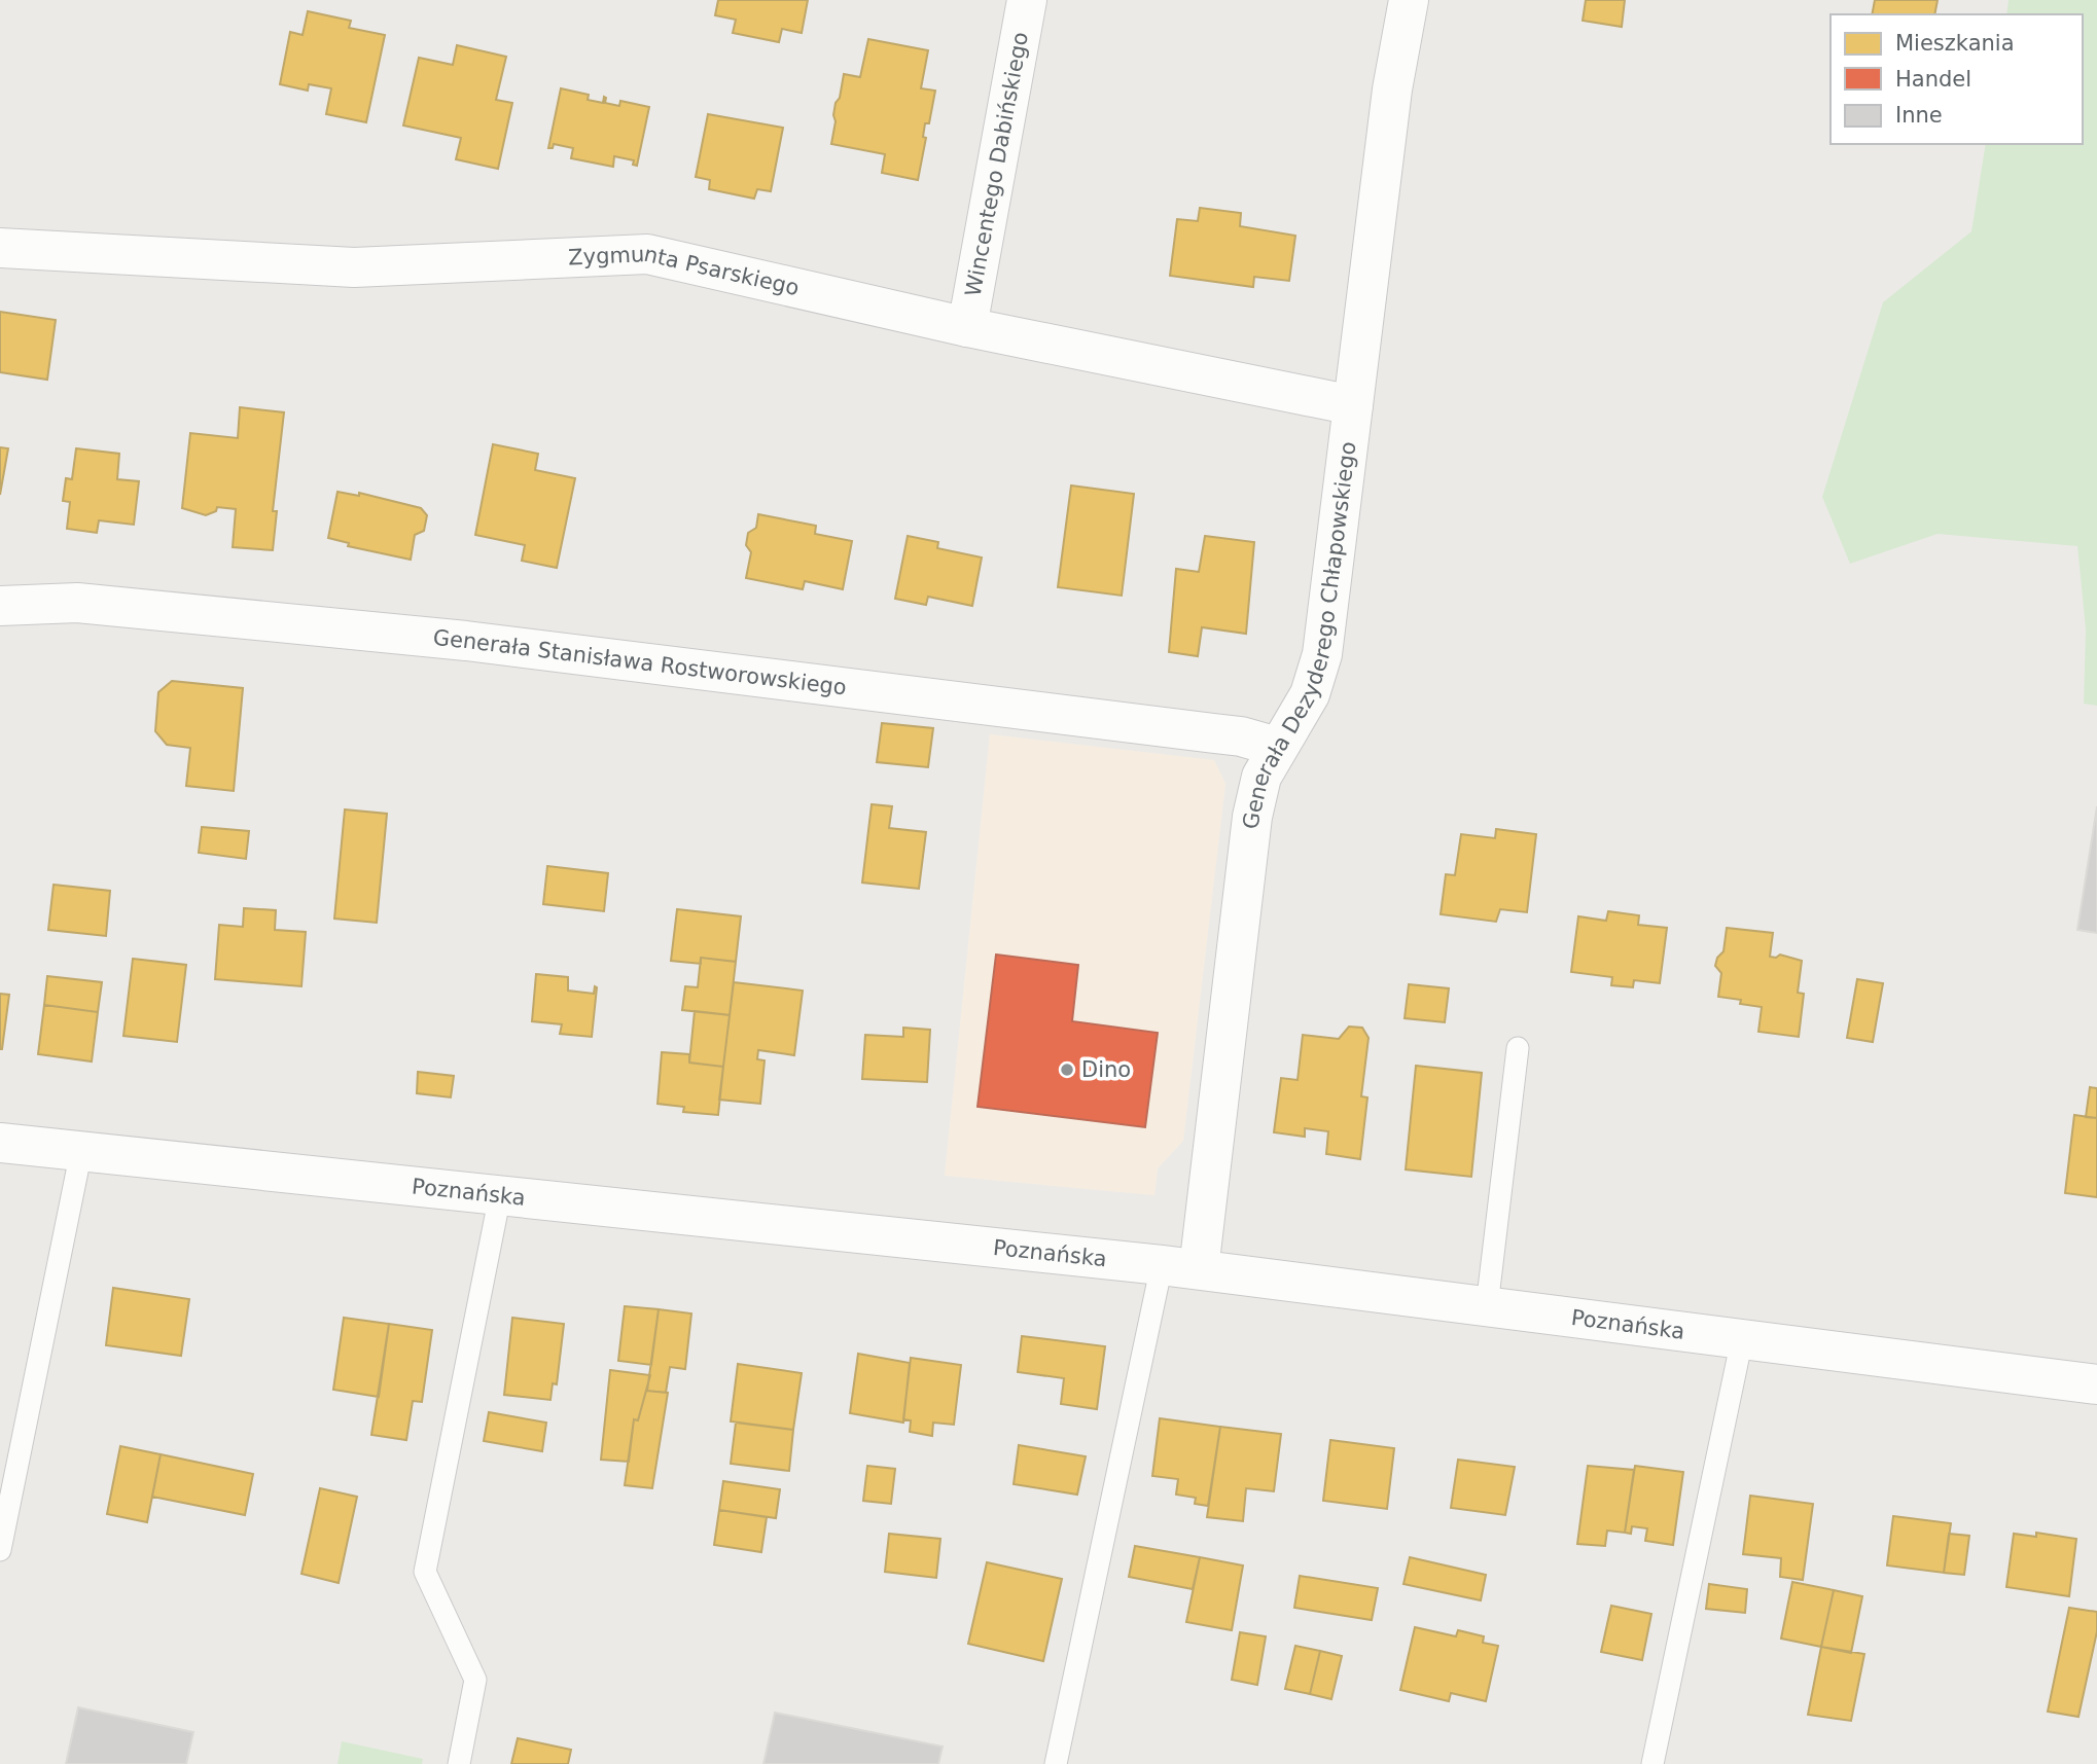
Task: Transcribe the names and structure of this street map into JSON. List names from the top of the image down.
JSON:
{
  "streets": {
    "street": [
      "Wincentego Dabińskiego",
      "Zygmunta Psarskiego",
      "Generała Dezyderego Chłapowskiego",
      "Generała Stanisława Rostworowskiego",
      "Poznańska"
    ]
  },
  "crossings": [
    ["Wincentego Dabińskiego", "Zygmunta Psarskiego"],
    ["Zygmunta Psarskiego", "Generała Dezyderego Chłapowskiego"],
    ["Generała Dezyderego Chłapowskiego", "Generała Stanisława Rostworowskiego"],
    ["Generała Dezyderego Chłapowskiego", "Poznańska"]
  ],
  "places": ["Dino"],
  "legend": ["Mieszkania", "Handel", "Inne"]
}
